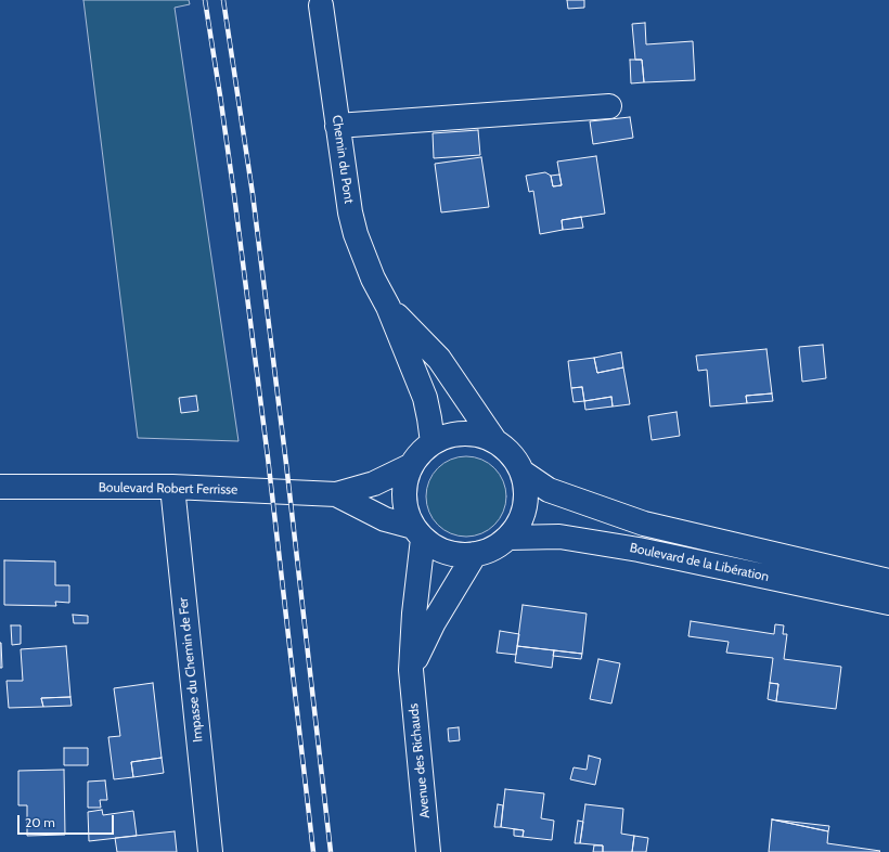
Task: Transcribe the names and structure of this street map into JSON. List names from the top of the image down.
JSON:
{
  "streets": {
    "street": [
      "Chemin du Pont",
      "Boulevard Robert Ferrisse",
      "Boulevard de la Libération",
      "Impasse du Chemin de Fer",
      "Avenue des Richauds"
    ]
  },
  "crossings": [
    ["Chemin du Pont", "Boulevard Robert Ferrisse"],
    ["Chemin du Pont", "Boulevard de la Libération"],
    ["Chemin du Pont", "Avenue des Richauds"],
    ["Boulevard Robert Ferrisse", "Boulevard de la Libération"],
    ["Boulevard Robert Ferrisse", "Impasse du Chemin de Fer"],
    ["Boulevard Robert Ferrisse", "Avenue des Richauds"],
    ["Boulevard de la Libération", "Avenue des Richauds"]
  ],
  "scale_bar": "20 m"
}
